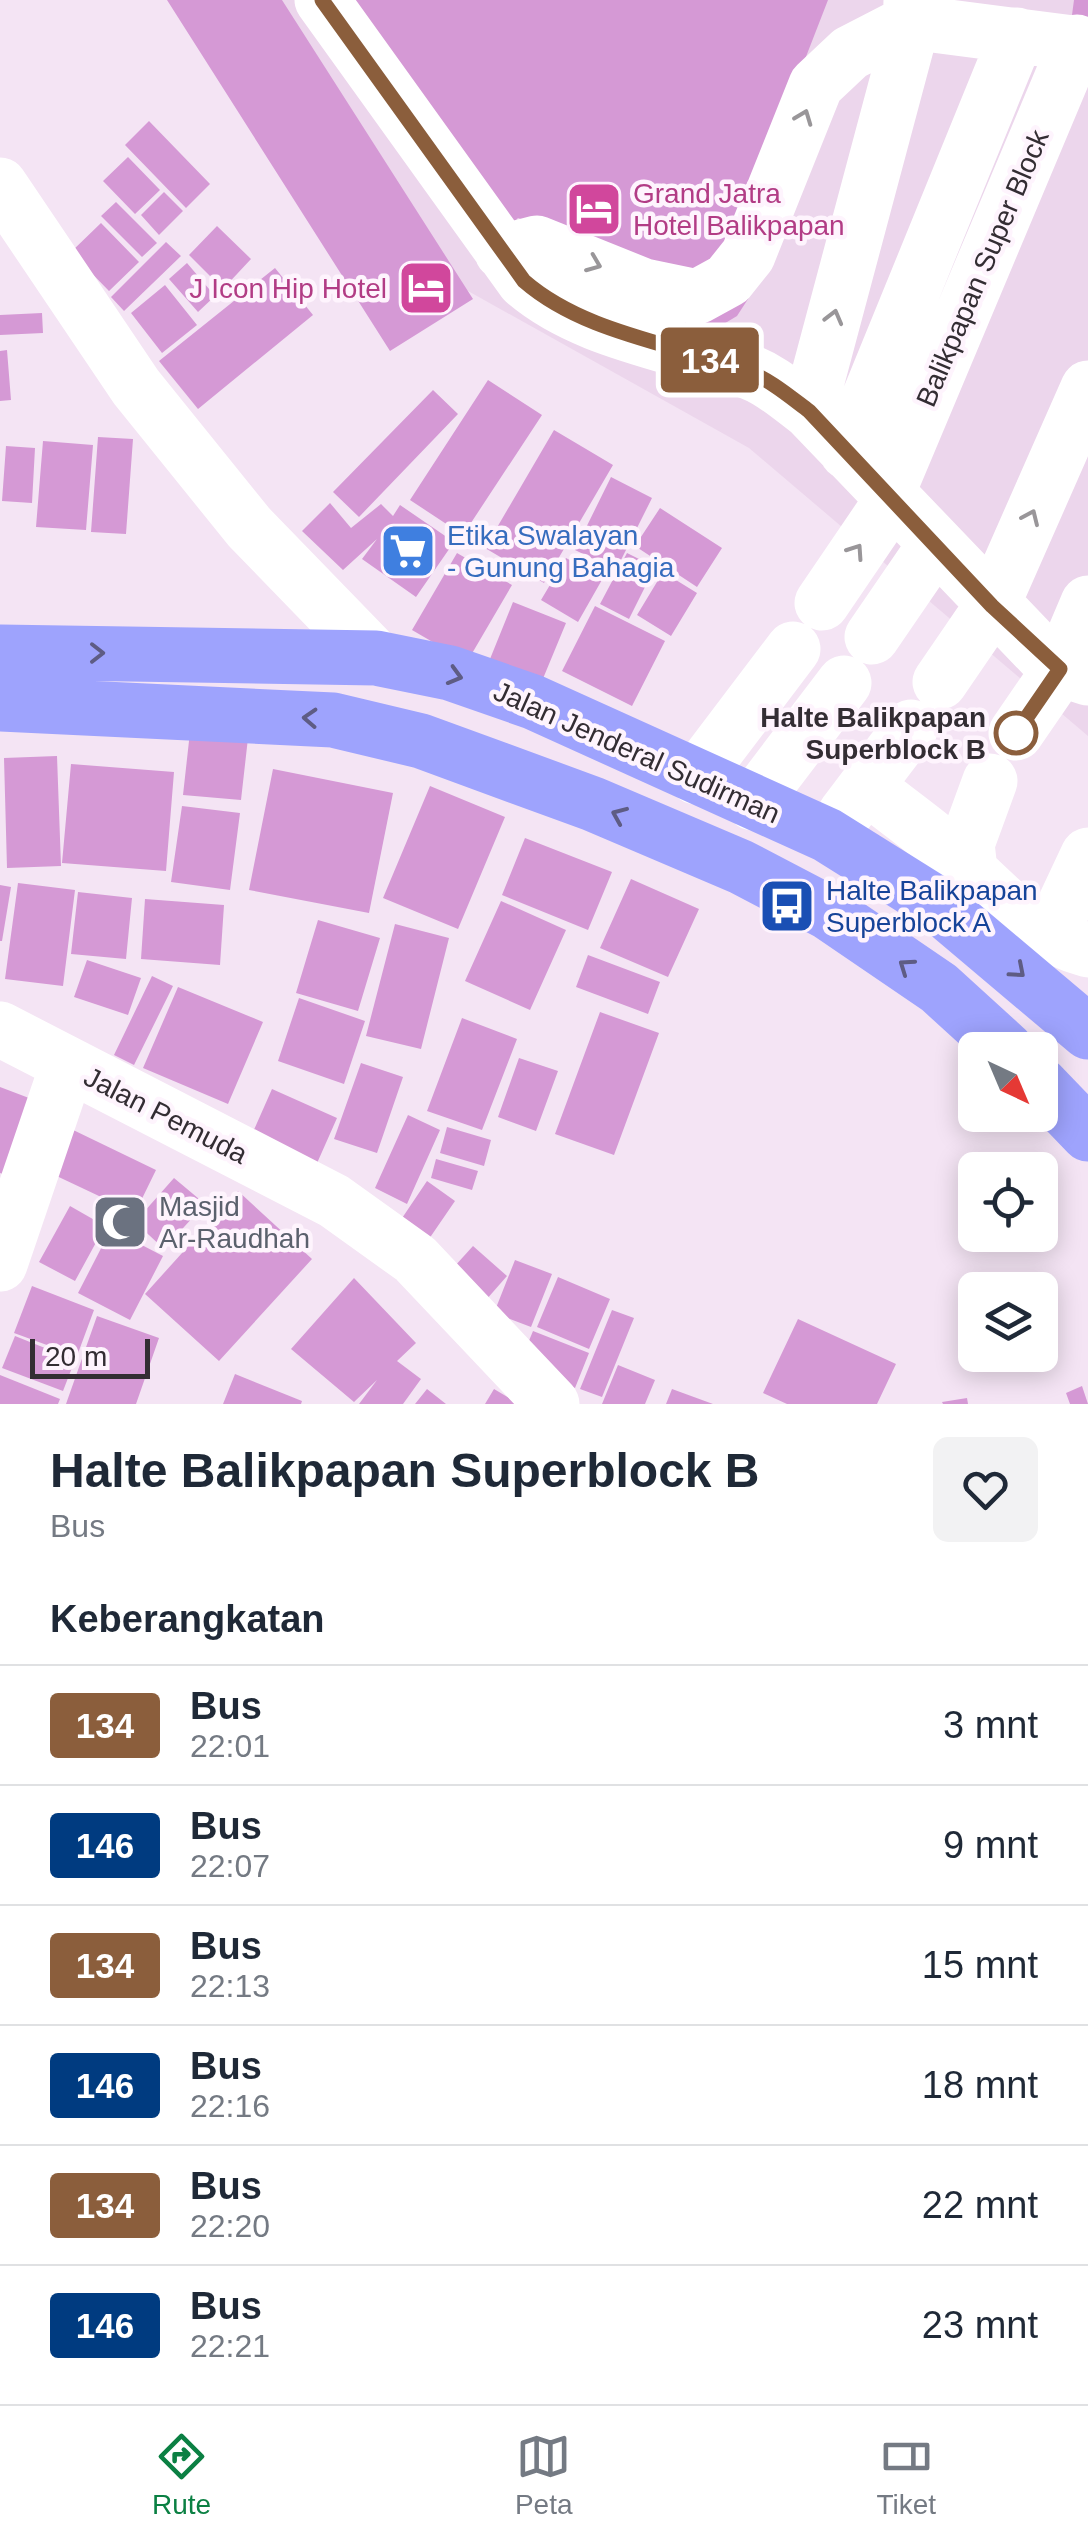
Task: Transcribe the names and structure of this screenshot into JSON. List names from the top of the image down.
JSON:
{
  "streets": {
    "highway": ["Jalan Jenderal Sudirman"],
    "street": ["Balikpapan Super Block", "Jalan Pemuda"]
  },
  "places": {
    "hotel": ["Grand Jatra Hotel Balikpapan", "J Icon Hip Hotel"],
    "supermarket": ["Etika Swalayan - Gunung Bahagia"],
    "other": ["Halte Balikpapan Superblock B"],
    "bus stop": ["Halte Balikpapan Superblock A"],
    "mosque": ["Masjid Ar-Raudhah"]
  },
  "lines": ["bus line 134"],
  "scale_bar": "20 m",
  "north": "bottom right",
  "page": {
    "on_map": "134",
    "scale": "20 m",
    "heading": [
      ["Halte Balikpapan Superblock B", "Bus"],
      "Keberangkatan"
    ],
    "list": [
      {
        "mark": "134",
        "name": "Bus",
        "note": "22:01",
        "value": "3 mnt"
      },
      {
        "mark": "146",
        "name": "Bus",
        "note": "22:07",
        "value": "9 mnt"
      },
      {
        "mark": "134",
        "name": "Bus",
        "note": "22:13",
        "value": "15 mnt"
      },
      {
        "mark": "146",
        "name": "Bus",
        "note": "22:16",
        "value": "18 mnt"
      },
      {
        "mark": "134",
        "name": "Bus",
        "note": "22:20",
        "value": "22 mnt"
      },
      {
        "mark": "146",
        "name": "Bus",
        "note": "22:21",
        "value": "23 mnt"
      }
    ],
    "tabs": ["Rute", "Peta", "Tiket"]
  }
}
